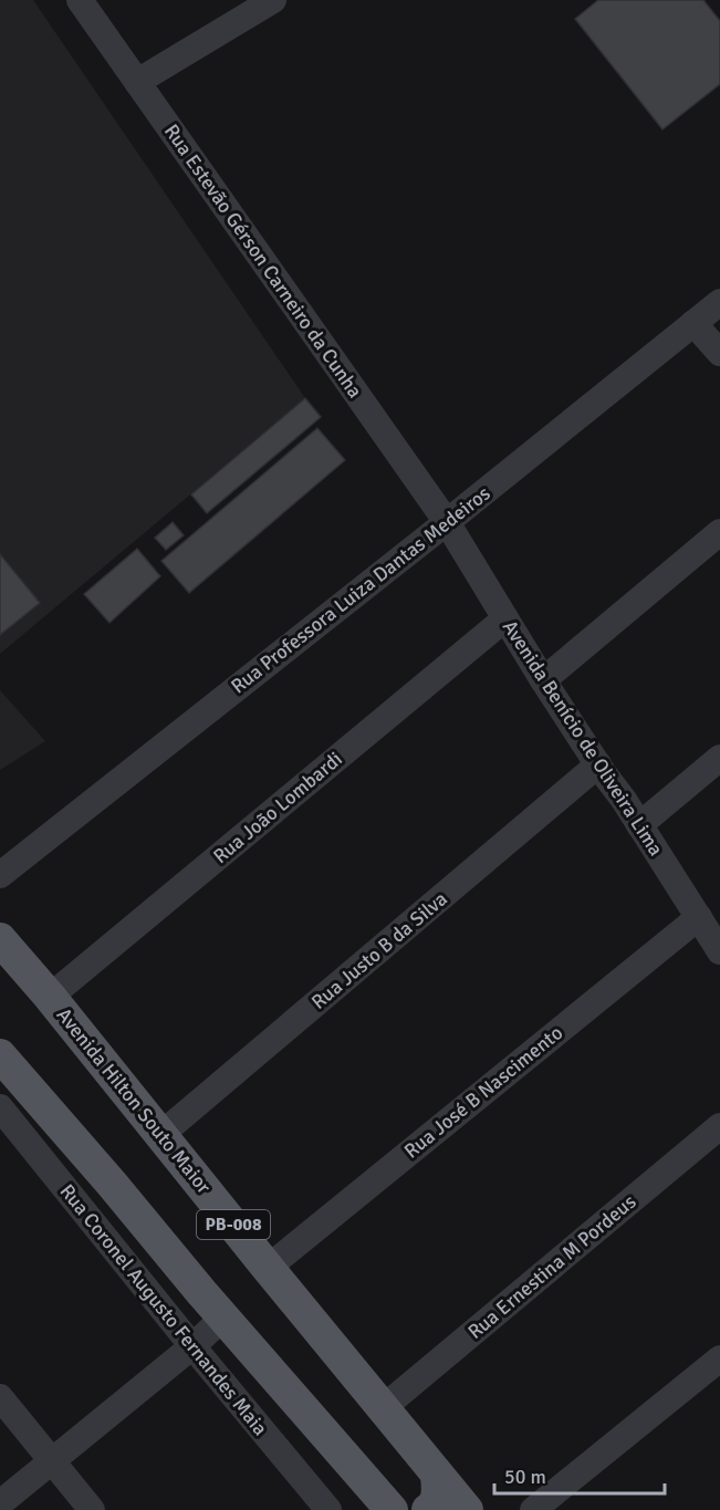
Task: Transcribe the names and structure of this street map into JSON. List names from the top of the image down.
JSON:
{
  "streets": {
    "main road": ["Avenida Hilton Souto Maior", "PB-008"],
    "street": [
      "Rua Estevão Gérson Carneiro da Cunha",
      "Rua Professora Luiza Dantas Medeiros",
      "Avenida Benício de Oliveira Lima",
      "Rua João Lombardi",
      "Rua Justo B da Silva",
      "Rua José B Nascimento",
      "Rua Ernestina M Pordeus",
      "Rua Coronel Augusto Fernandes Maia"
    ]
  },
  "crossings": [
    ["Rua Estevão Gérson Carneiro da Cunha", "Rua Professora Luiza Dantas Medeiros"],
    ["Rua Estevão Gérson Carneiro da Cunha", "Avenida Benício de Oliveira Lima"],
    ["Rua Professora Luiza Dantas Medeiros", "Avenida Benício de Oliveira Lima"],
    ["Avenida Benício de Oliveira Lima", "Rua João Lombardi"],
    ["Avenida Benício de Oliveira Lima", "Rua Justo B da Silva"],
    ["Avenida Benício de Oliveira Lima", "Rua José B Nascimento"],
    ["Rua João Lombardi", "Avenida Hilton Souto Maior"],
    ["Rua Justo B da Silva", "Avenida Hilton Souto Maior"],
    ["Rua José B Nascimento", "Avenida Hilton Souto Maior"],
    ["Avenida Hilton Souto Maior", "Rua Ernestina M Pordeus"]
  ],
  "scale_bar": "50 m"
}
